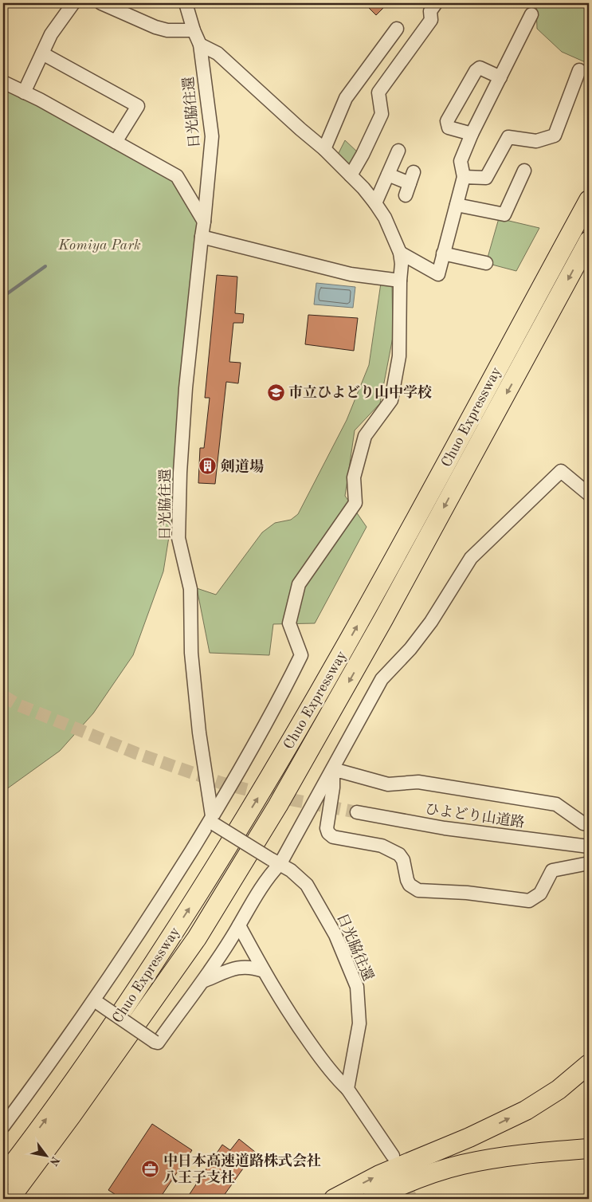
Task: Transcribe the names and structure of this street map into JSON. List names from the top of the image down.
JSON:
{
  "streets": {
    "highway": ["Chuo Expressway"],
    "street": ["日光脇往還", "ひよどり山道路"]
  },
  "parks": ["Komiya Park"],
  "places": {
    "school or university": ["市立ひよどり山中学校"],
    "building": ["剣道場"],
    "office": ["中日本高速道路株式会社 八王子支社"]
  },
  "north": "bottom right"
}
